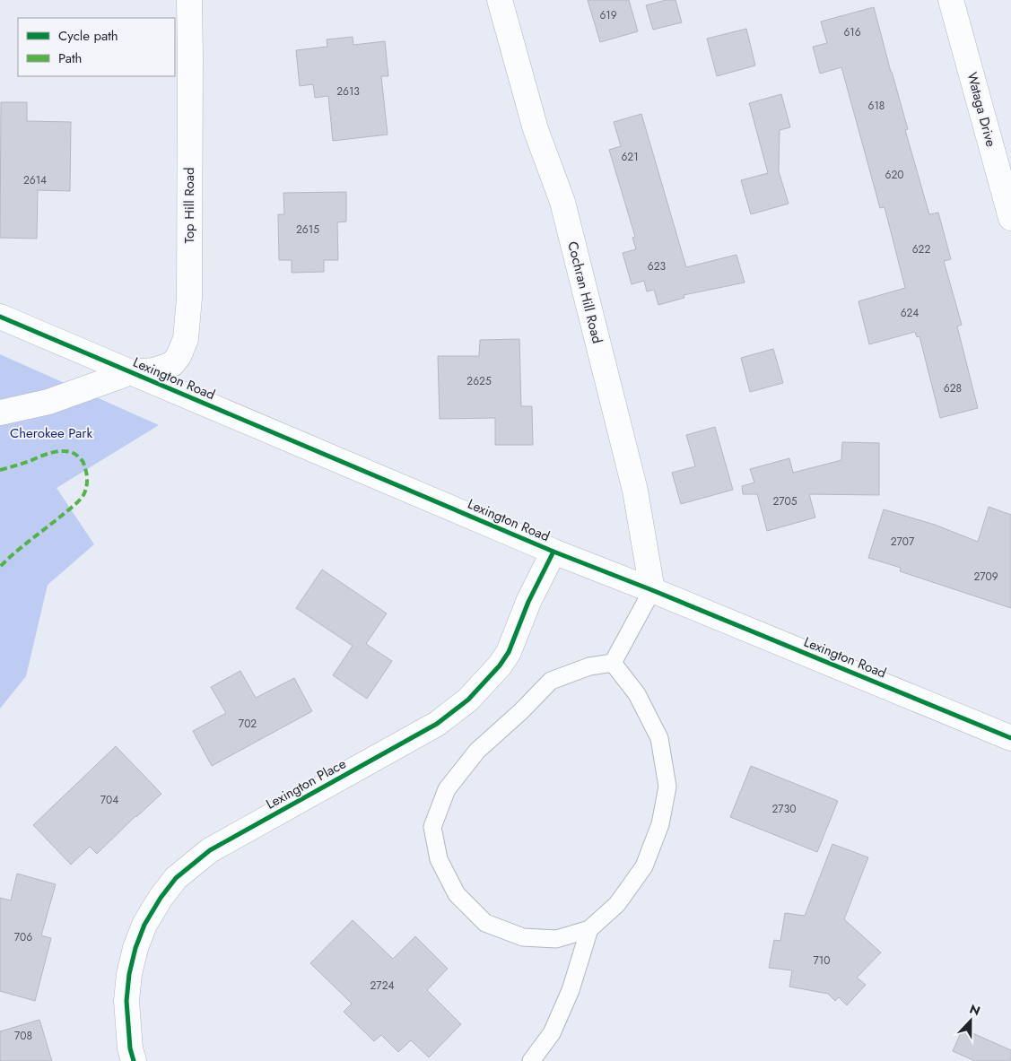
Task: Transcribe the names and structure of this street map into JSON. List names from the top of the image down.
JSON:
{
  "streets": {
    "street": [
      "Wataga Drive",
      "Top Hill Road",
      "Cochran Hill Road",
      "Lexington Road",
      "Lexington Place"
    ]
  },
  "crossings": [
    ["Top Hill Road", "Lexington Road"],
    ["Cochran Hill Road", "Lexington Road"],
    ["Lexington Road", "Lexington Place"]
  ],
  "parks": ["Cherokee Park"],
  "house_numbers": [
    "619",
    "616",
    "2613",
    "618",
    "621",
    "620",
    "2614",
    "2615",
    "622",
    "623",
    "624",
    "2625",
    "628",
    "2705",
    "2707",
    "2709",
    "702",
    "704",
    "2730",
    "706",
    "710",
    "2724",
    "708"
  ],
  "legend": ["Cycle path", "Path"],
  "north": "top"
}
